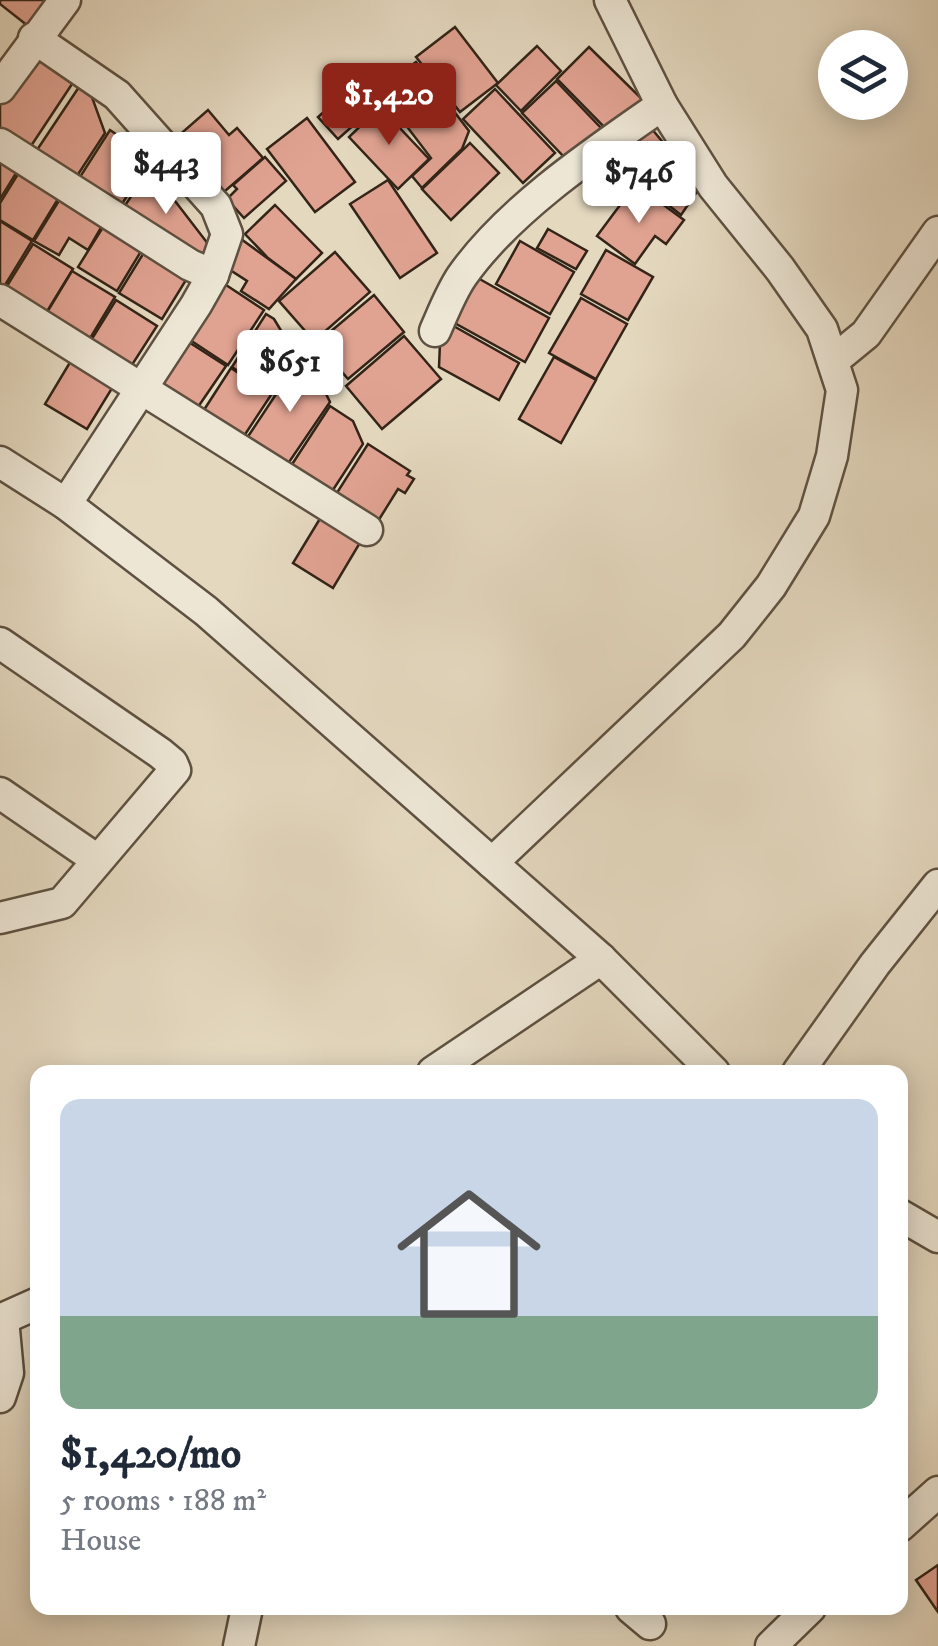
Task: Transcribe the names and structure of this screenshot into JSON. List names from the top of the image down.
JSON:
{
  "page": {
    "price": [
      "$1,420",
      "$443",
      "$746",
      "$651"
    ],
    "list": [
      {
        "name": "$1,420/mo",
        "note": "5 rooms · 188 m² · House"
      }
    ]
  }
}
